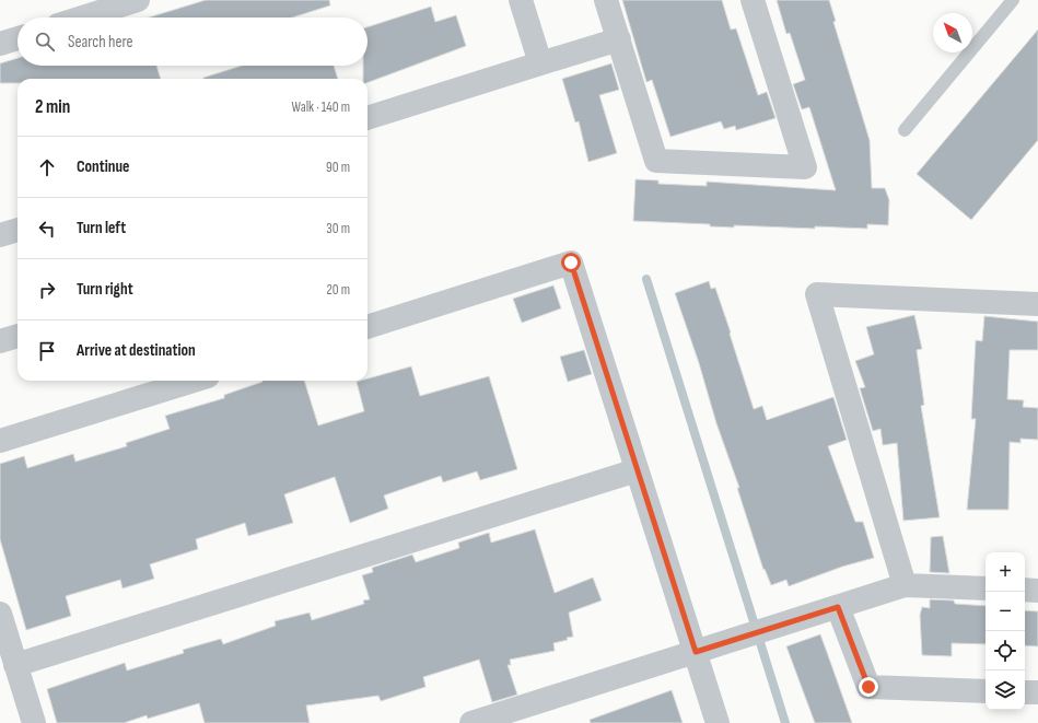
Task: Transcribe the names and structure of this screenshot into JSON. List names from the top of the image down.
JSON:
{
  "north": "top left",
  "page": {
    "search": "Search here",
    "heading": ["2 min", "Walk · 140 m"],
    "list": [
      ["Continue", "90 m"],
      ["Turn left", "30 m"],
      ["Turn right", "20 m"],
      "Arrive at destination"
    ],
    "map_buttons": ["+", "−"]
  }
}
